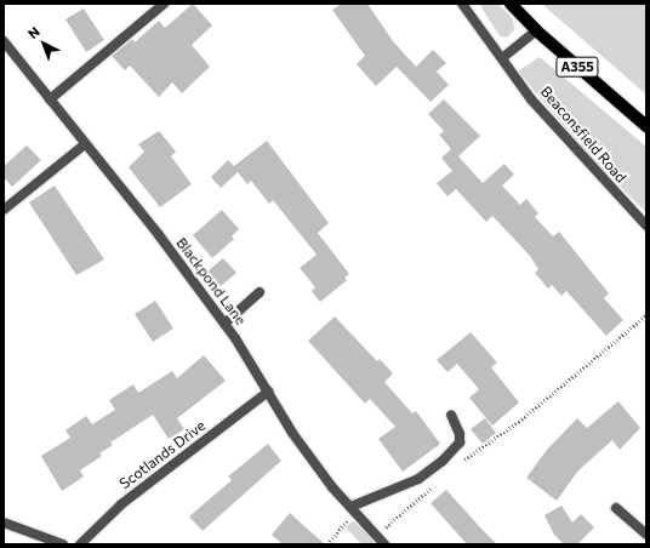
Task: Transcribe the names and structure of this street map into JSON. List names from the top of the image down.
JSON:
{
  "streets": {
    "main road": ["A355"],
    "street": ["Beaconsfield Road", "Blackpond Lane", "Scotlands Drive"]
  },
  "crossings": [
    ["Blackpond Lane", "Scotlands Drive"]
  ],
  "north": "top left"
}
